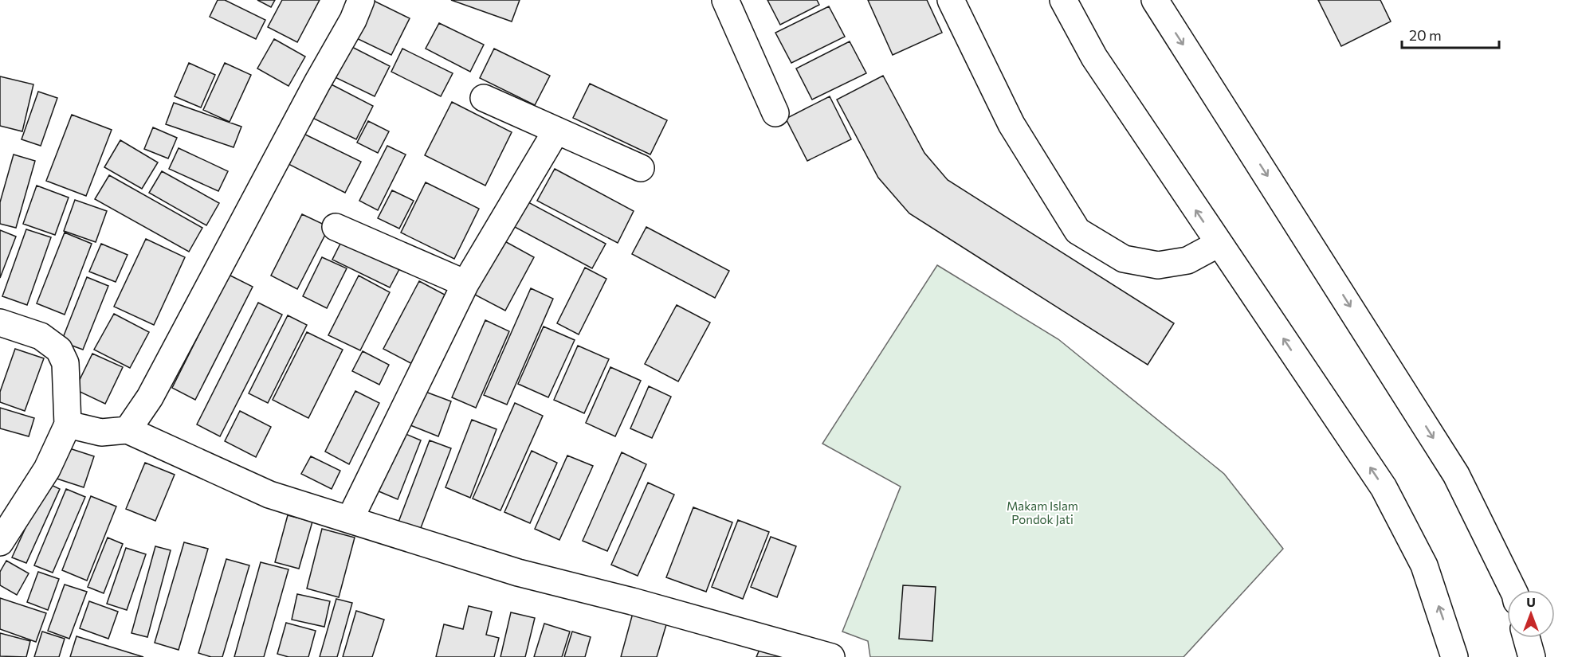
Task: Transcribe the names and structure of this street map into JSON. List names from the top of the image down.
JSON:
{
  "parks": ["Makam Islam Pondok Jati"],
  "scale_bar": "20 m",
  "north": "top"
}
